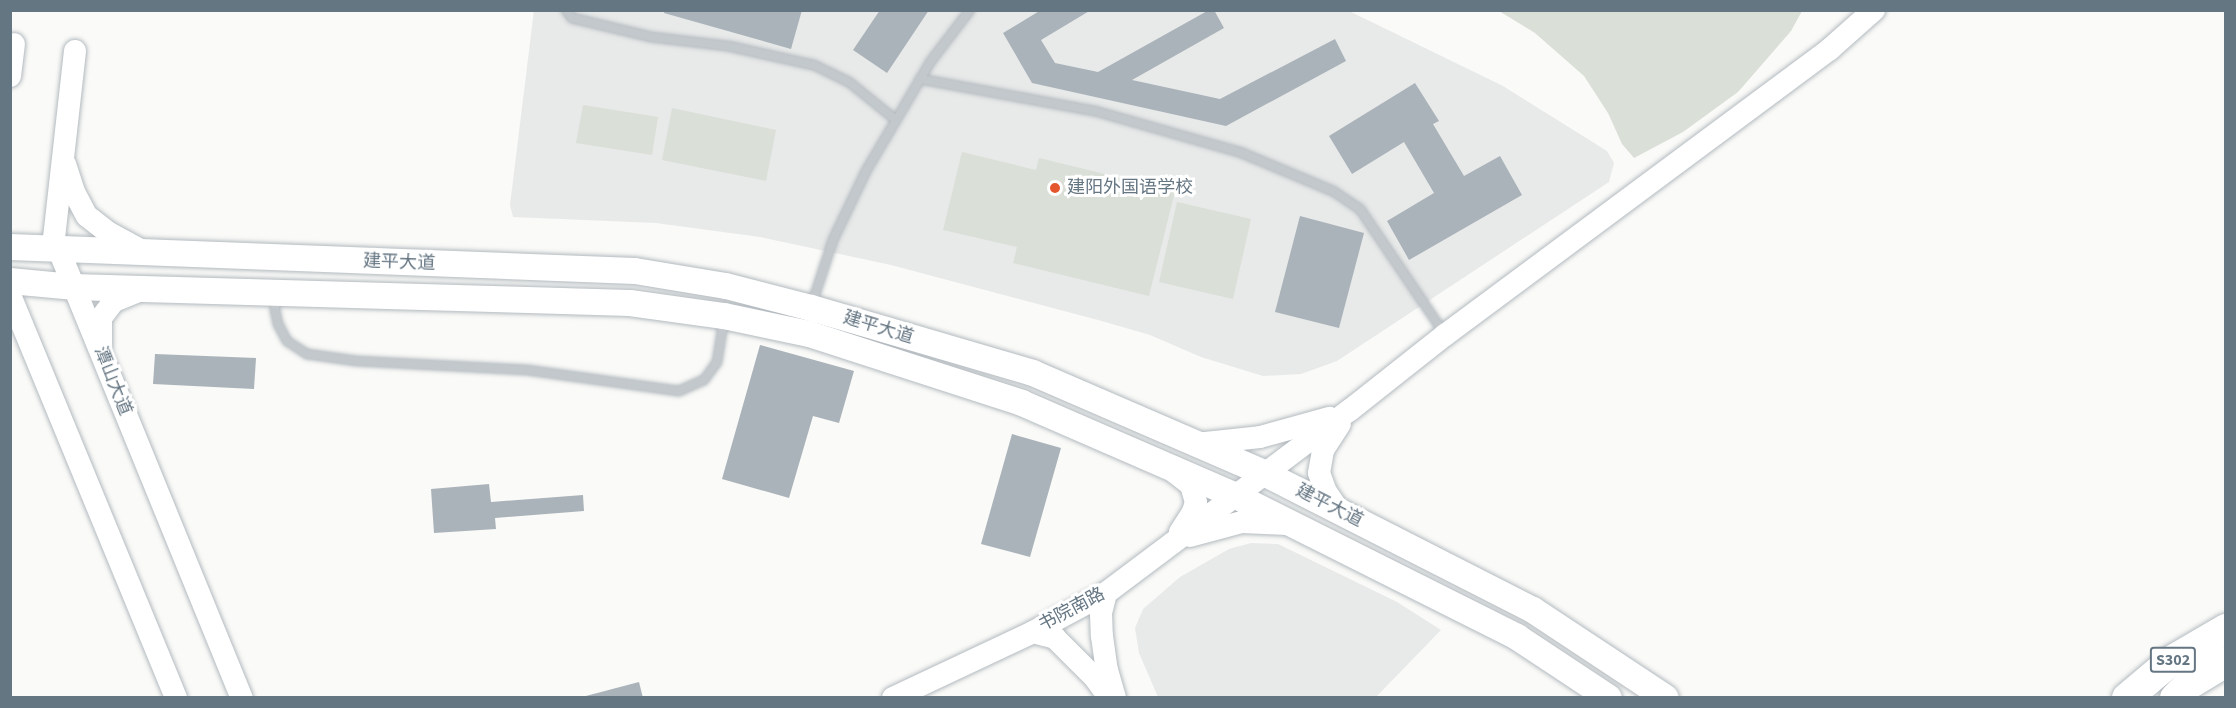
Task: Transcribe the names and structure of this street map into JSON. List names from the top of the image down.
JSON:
{
  "streets": {
    "highway": ["S302"],
    "main road": ["建平大道", "潭山大道", "书院南路"]
  },
  "crossings": [
    ["建平大道", "潭山大道"],
    ["建平大道", "书院南路"]
  ],
  "places": ["建阳外国语学校"]
}
